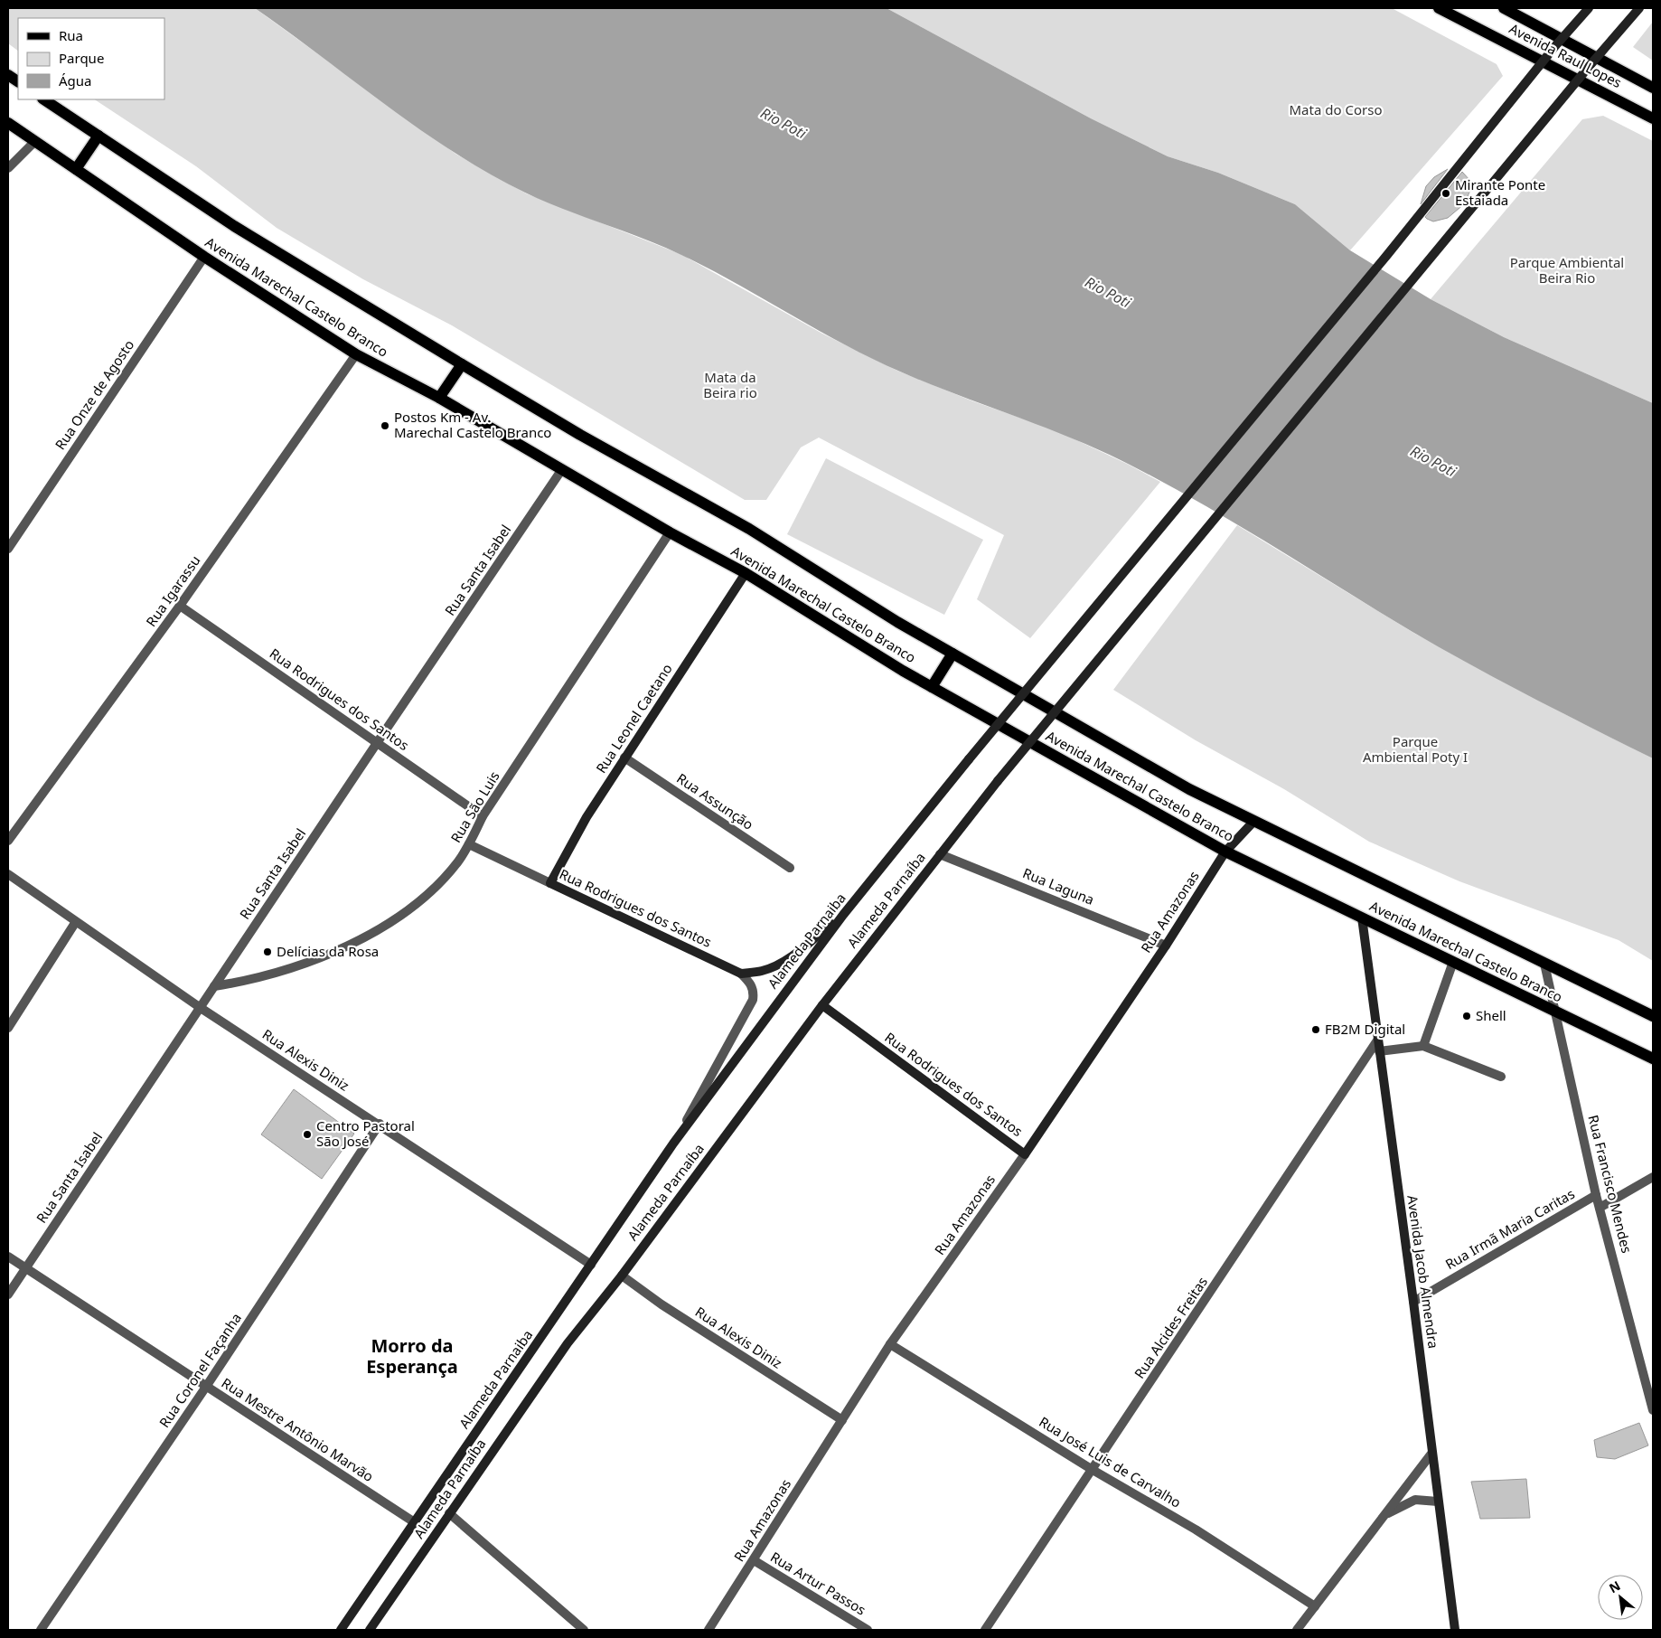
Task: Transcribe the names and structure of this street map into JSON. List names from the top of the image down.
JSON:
{
  "streets": {
    "main road": [
      "Avenida Raul Lopes",
      "Avenida Marechal Castelo Branco",
      "Rua Rodrigues dos Santos",
      "Rua Leonel Caetano",
      "Alameda Parnaíba",
      "Rua Amazonas",
      "Alameda Parnaiba",
      "Avenida Jacob Almendra"
    ],
    "street": [
      "Rua Onze de Agosto",
      "Rua Santa Isabel",
      "Rua Igarassu",
      "Rua Assunção",
      "Rua São Luis",
      "Rua Laguna",
      "Rua Alexis Diniz",
      "Rua Francisco Mendes",
      "Rua Irmã Maria Caritas",
      "Rua Alcides Freitas",
      "Rua Coronel Façanha",
      "Rua Mestre Antônio Marvão",
      "Rua José Luis de Carvalho",
      "Rua Artur Passos"
    ]
  },
  "crossings": [
    ["Avenida Marechal Castelo Branco", "Rua Onze de Agosto"],
    ["Avenida Marechal Castelo Branco", "Rua Santa Isabel"],
    ["Avenida Marechal Castelo Branco", "Rua Igarassu"],
    ["Avenida Marechal Castelo Branco", "Rua Leonel Caetano"],
    ["Avenida Marechal Castelo Branco", "Rua São Luis"],
    ["Avenida Marechal Castelo Branco", "Rua Amazonas"],
    ["Avenida Marechal Castelo Branco", "Rua Francisco Mendes"],
    ["Avenida Marechal Castelo Branco", "Avenida Jacob Almendra"],
    ["Rua Santa Isabel", "Rua Rodrigues dos Santos"],
    ["Rua Santa Isabel", "Rua São Luis"],
    ["Rua Santa Isabel", "Rua Alexis Diniz"],
    ["Rua Santa Isabel", "Rua Mestre Antônio Marvão"],
    ["Rua Igarassu", "Rua Rodrigues dos Santos"],
    ["Rua Rodrigues dos Santos", "Rua Leonel Caetano"],
    ["Rua Rodrigues dos Santos", "Rua São Luis"],
    ["Rua Rodrigues dos Santos", "Alameda Parnaíba"],
    ["Rua Rodrigues dos Santos", "Rua Amazonas"],
    ["Rua Rodrigues dos Santos", "Alameda Parnaiba"],
    ["Rua Leonel Caetano", "Rua Assunção"],
    ["Rua Laguna", "Alameda Parnaíba"],
    ["Rua Laguna", "Rua Amazonas"],
    ["Alameda Parnaíba", "Rua Alexis Diniz"],
    ["Rua Amazonas", "Rua Alexis Diniz"],
    ["Rua Amazonas", "Rua José Luis de Carvalho"],
    ["Rua Amazonas", "Rua Artur Passos"],
    ["Alameda Parnaiba", "Rua Alexis Diniz"],
    ["Alameda Parnaiba", "Rua Mestre Antônio Marvão"],
    ["Rua Alexis Diniz", "Rua Coronel Façanha"],
    ["Rua Francisco Mendes", "Rua Irmã Maria Caritas"],
    ["Rua Irmã Maria Caritas", "Avenida Jacob Almendra"],
    ["Avenida Jacob Almendra", "Rua Alcides Freitas"],
    ["Rua Alcides Freitas", "Rua José Luis de Carvalho"],
    ["Rua Coronel Façanha", "Rua Mestre Antônio Marvão"]
  ],
  "districts": ["Morro da Esperança"],
  "water": ["Rio Poti"],
  "parks": [
    "Mata do Corso",
    "Parque Ambiental Beira Rio",
    "Mata da Beira rio",
    "Parque Ambiental Poty I"
  ],
  "places": [
    "Mirante Ponte Estaiada",
    "Postos Km - Av. Marechal Castelo Branco",
    "Delícias da Rosa",
    "Shell",
    "FB2M Digital",
    "Centro Pastoral São José"
  ],
  "legend": ["Rua", "Parque", "Água"],
  "north": "top left"
}
